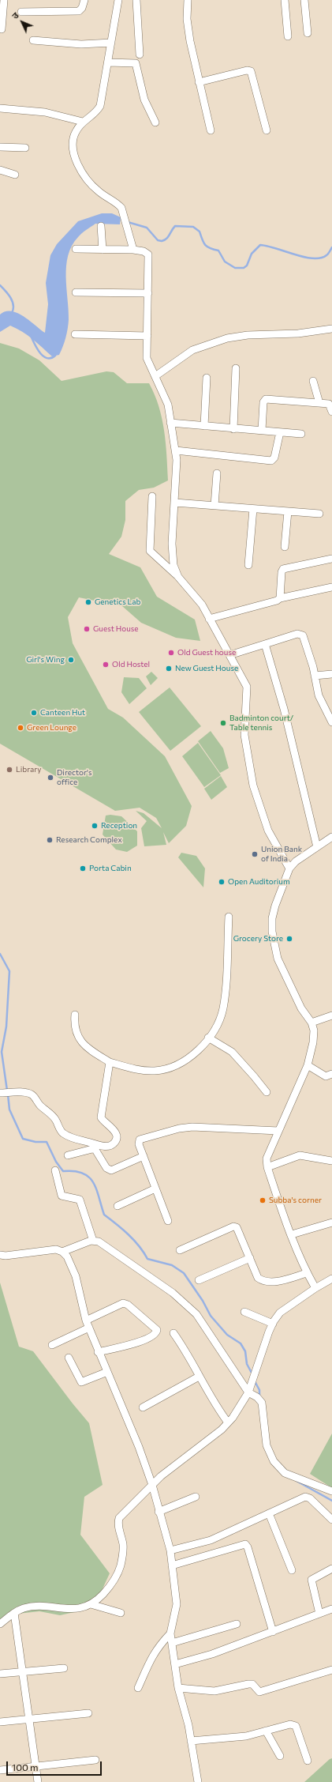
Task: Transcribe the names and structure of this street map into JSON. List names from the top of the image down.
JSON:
{
  "places": [
    "Genetics Lab",
    "Guest House",
    "Old Guest house",
    "Girl's Wing",
    "Old Hostel",
    "New Guest House",
    "Canteen Hut",
    "Badminton court/ Table tennis",
    "Green Lounge",
    "Library",
    "Director's office",
    "Reception",
    "Research Complex",
    "Union Bank of India",
    "Porta Cabin",
    "Open Auditorium",
    "Grocery Store",
    "Subba's corner"
  ],
  "scale_bar": "100 m",
  "north": "top left"
}
